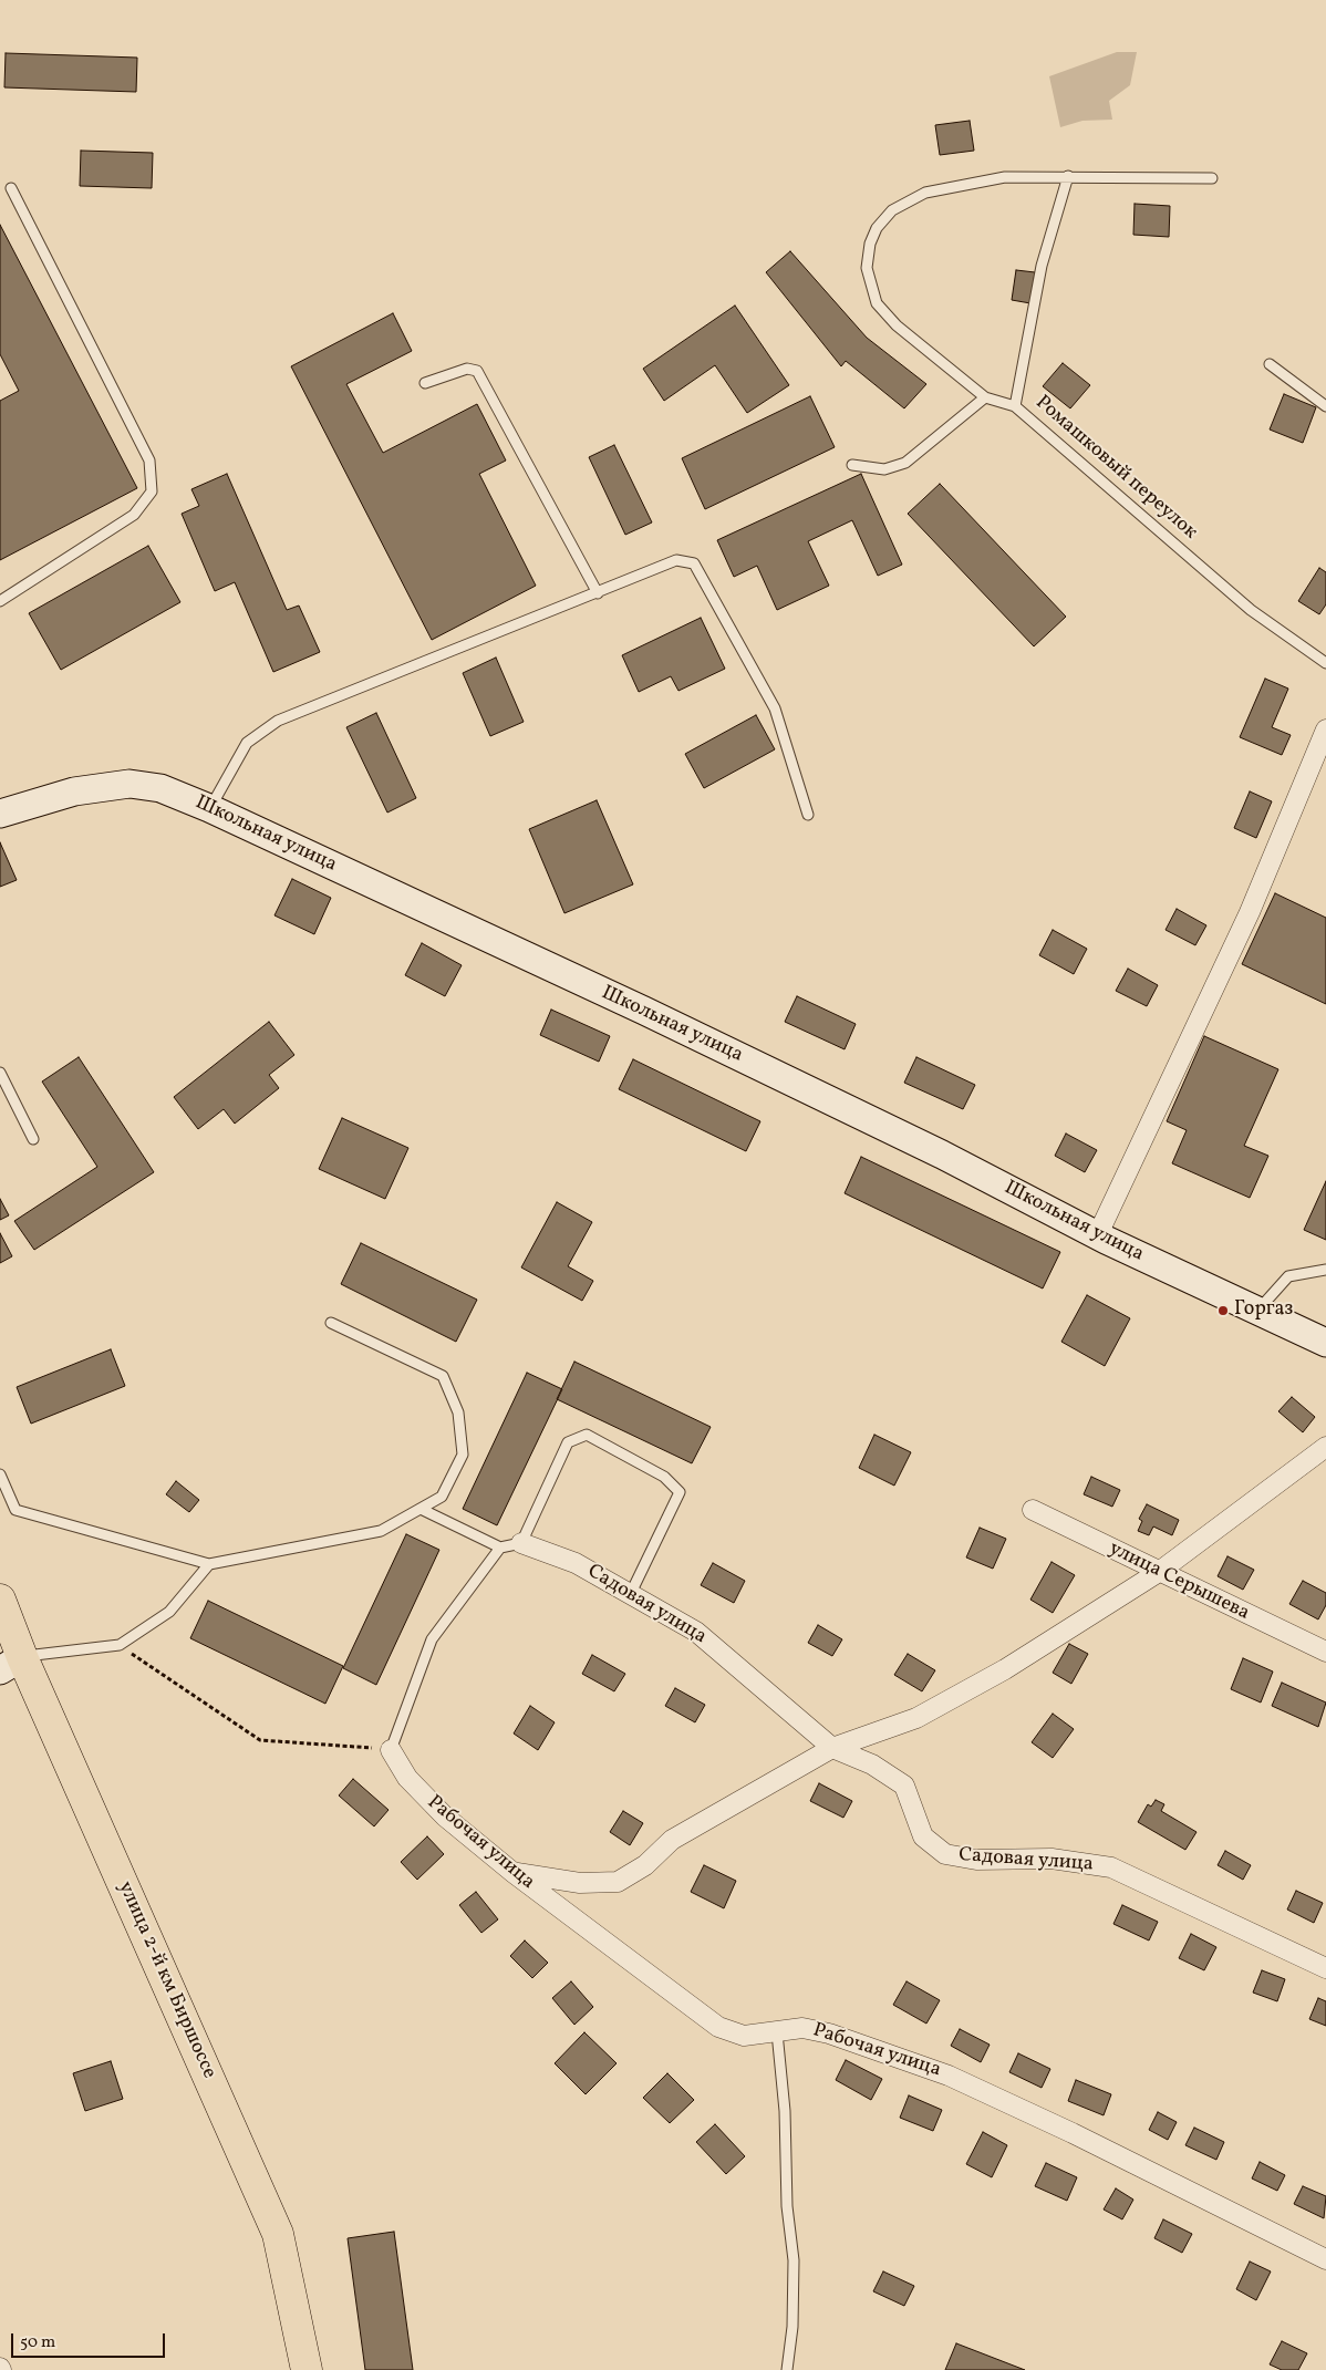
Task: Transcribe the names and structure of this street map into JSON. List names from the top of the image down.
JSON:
{
  "streets": {
    "main road": ["Школьная улица", "улица 2-й км Биршоссе"],
    "street": ["улица Серышева", "Садовая улица", "Рабочая улица"],
    "lane": ["Ромашковый переулок"]
  },
  "places": ["Горгаз"],
  "scale_bar": "50 m"
}
